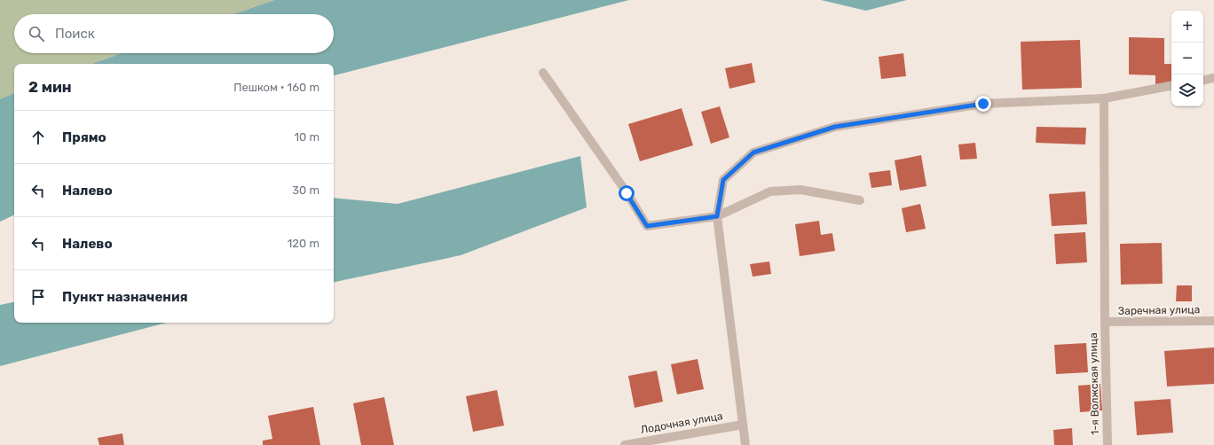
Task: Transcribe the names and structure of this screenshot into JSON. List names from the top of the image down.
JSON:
{
  "streets": {
    "street": ["Заречная улица", "1-я Волжская улица", "Лодочная улица"]
  },
  "crossings": [
    ["Заречная улица", "1-я Волжская улица"]
  ],
  "page": {
    "map_buttons": ["+", "−"],
    "search": "Поиск",
    "heading": ["2 мин", "Пешком · 160 m"],
    "list": [
      ["Прямо", "10 m"],
      ["Налево", "30 m"],
      ["Налево", "120 m"],
      "Пункт назначения"
    ]
  }
}
